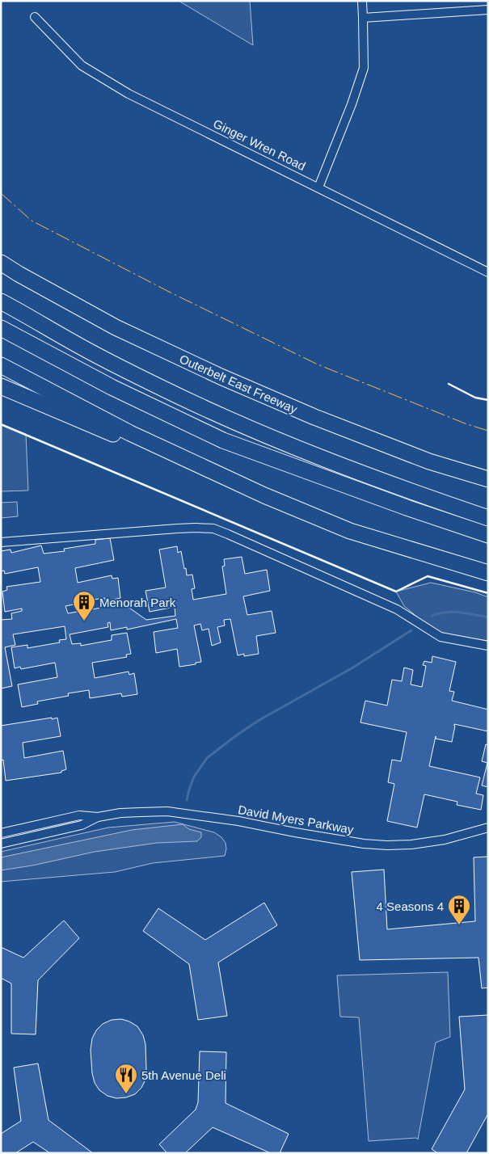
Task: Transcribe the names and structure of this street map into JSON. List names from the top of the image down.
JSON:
{
  "streets": {
    "highway": ["Outerbelt East Freeway"],
    "street": ["Ginger Wren Road", "David Myers Parkway"]
  },
  "places": {
    "building": ["Menorah Park", "4 Seasons 4"],
    "restaurant": ["5th Avenue Deli"]
  }
}
